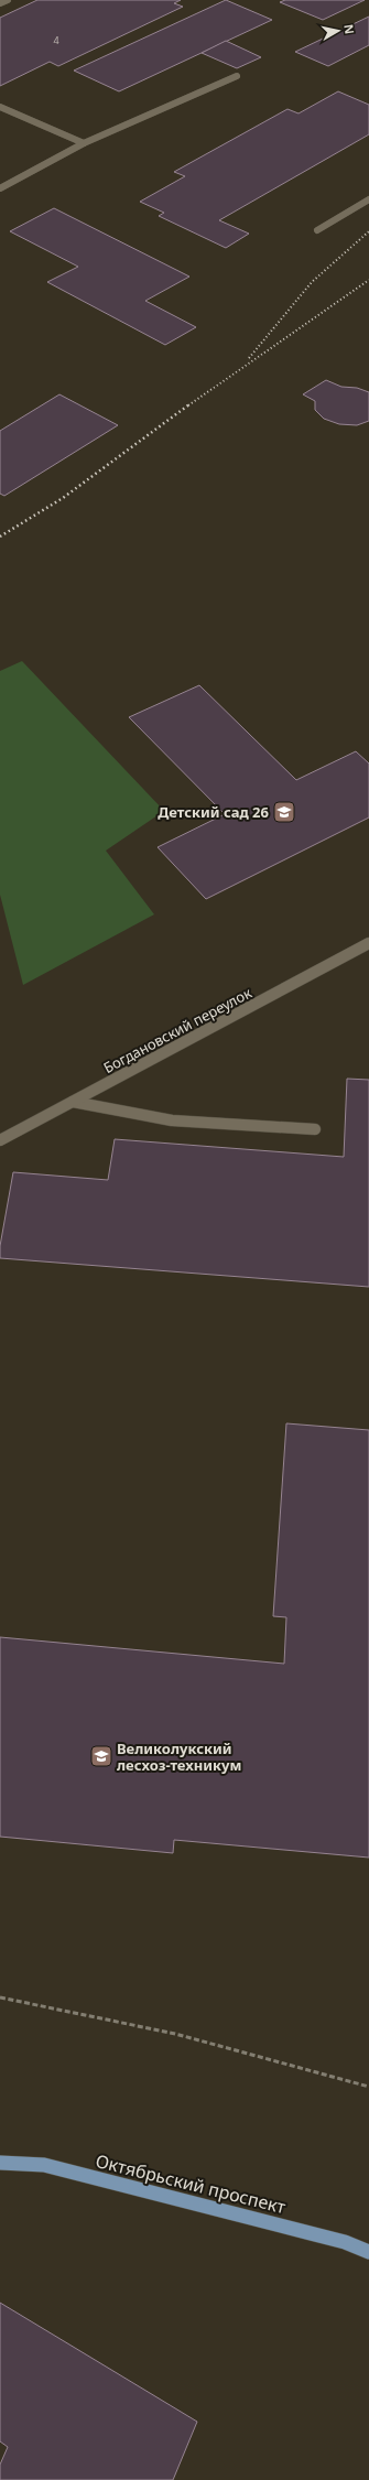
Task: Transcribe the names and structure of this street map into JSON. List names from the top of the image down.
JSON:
{
  "streets": {
    "main road": ["Октябрьский проспект"],
    "street": ["Богдановский переулок"]
  },
  "places": {
    "school or university": ["Детский сад 26", "Великолукский лесхоз-техникум"]
  },
  "house_numbers": ["4"],
  "north": "right"
}
